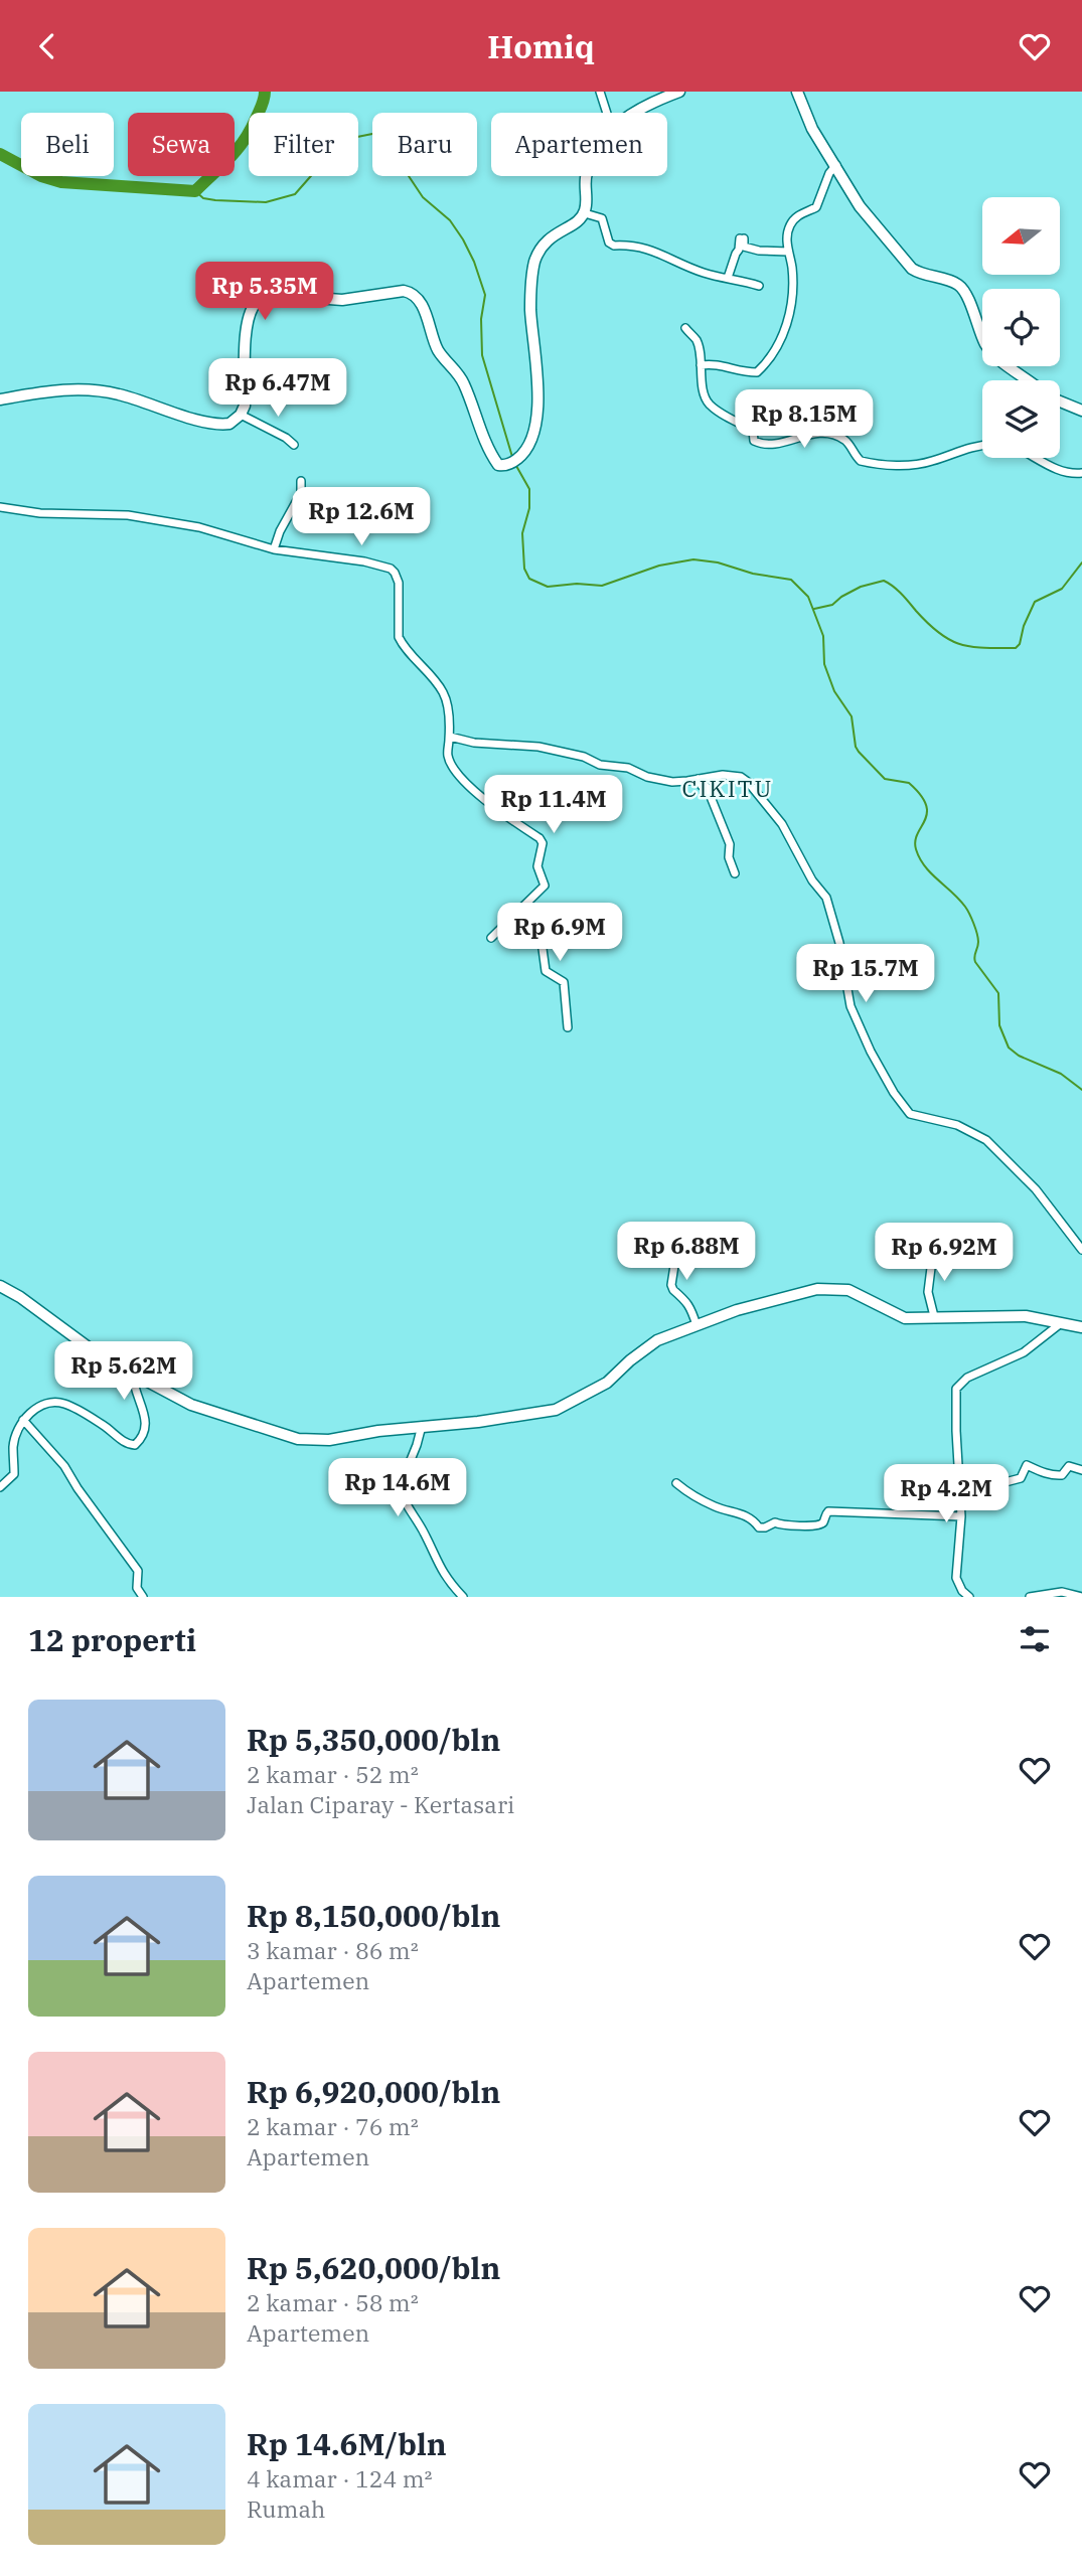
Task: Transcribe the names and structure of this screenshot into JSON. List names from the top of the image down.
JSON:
{
  "districts": ["CIKITU"],
  "north": "left",
  "page": {
    "header": "Homiq",
    "chip": [
      "Beli",
      "Sewa",
      "Filter",
      "Baru",
      "Apartemen"
    ],
    "price": [
      "Rp 5.35M",
      "Rp 6.47M",
      "Rp 8.15M",
      "Rp 12.6M",
      "Rp 11.4M",
      "Rp 6.9M",
      "Rp 15.7M",
      "Rp 6.88M",
      "Rp 6.92M",
      "Rp 5.62M",
      "Rp 14.6M",
      "Rp 4.2M"
    ],
    "heading": "12 properti",
    "list": [
      {
        "name": "Rp 5,350,000/bln",
        "note": "2 kamar · 52 m² · Jalan Ciparay - Kertasari"
      },
      {
        "name": "Rp 8,150,000/bln",
        "note": "3 kamar · 86 m² · Apartemen"
      },
      {
        "name": "Rp 6,920,000/bln",
        "note": "2 kamar · 76 m² · Apartemen"
      },
      {
        "name": "Rp 5,620,000/bln",
        "note": "2 kamar · 58 m² · Apartemen"
      },
      {
        "name": "Rp 14.6M/bln",
        "note": "4 kamar · 124 m² · Rumah"
      }
    ]
  }
}
